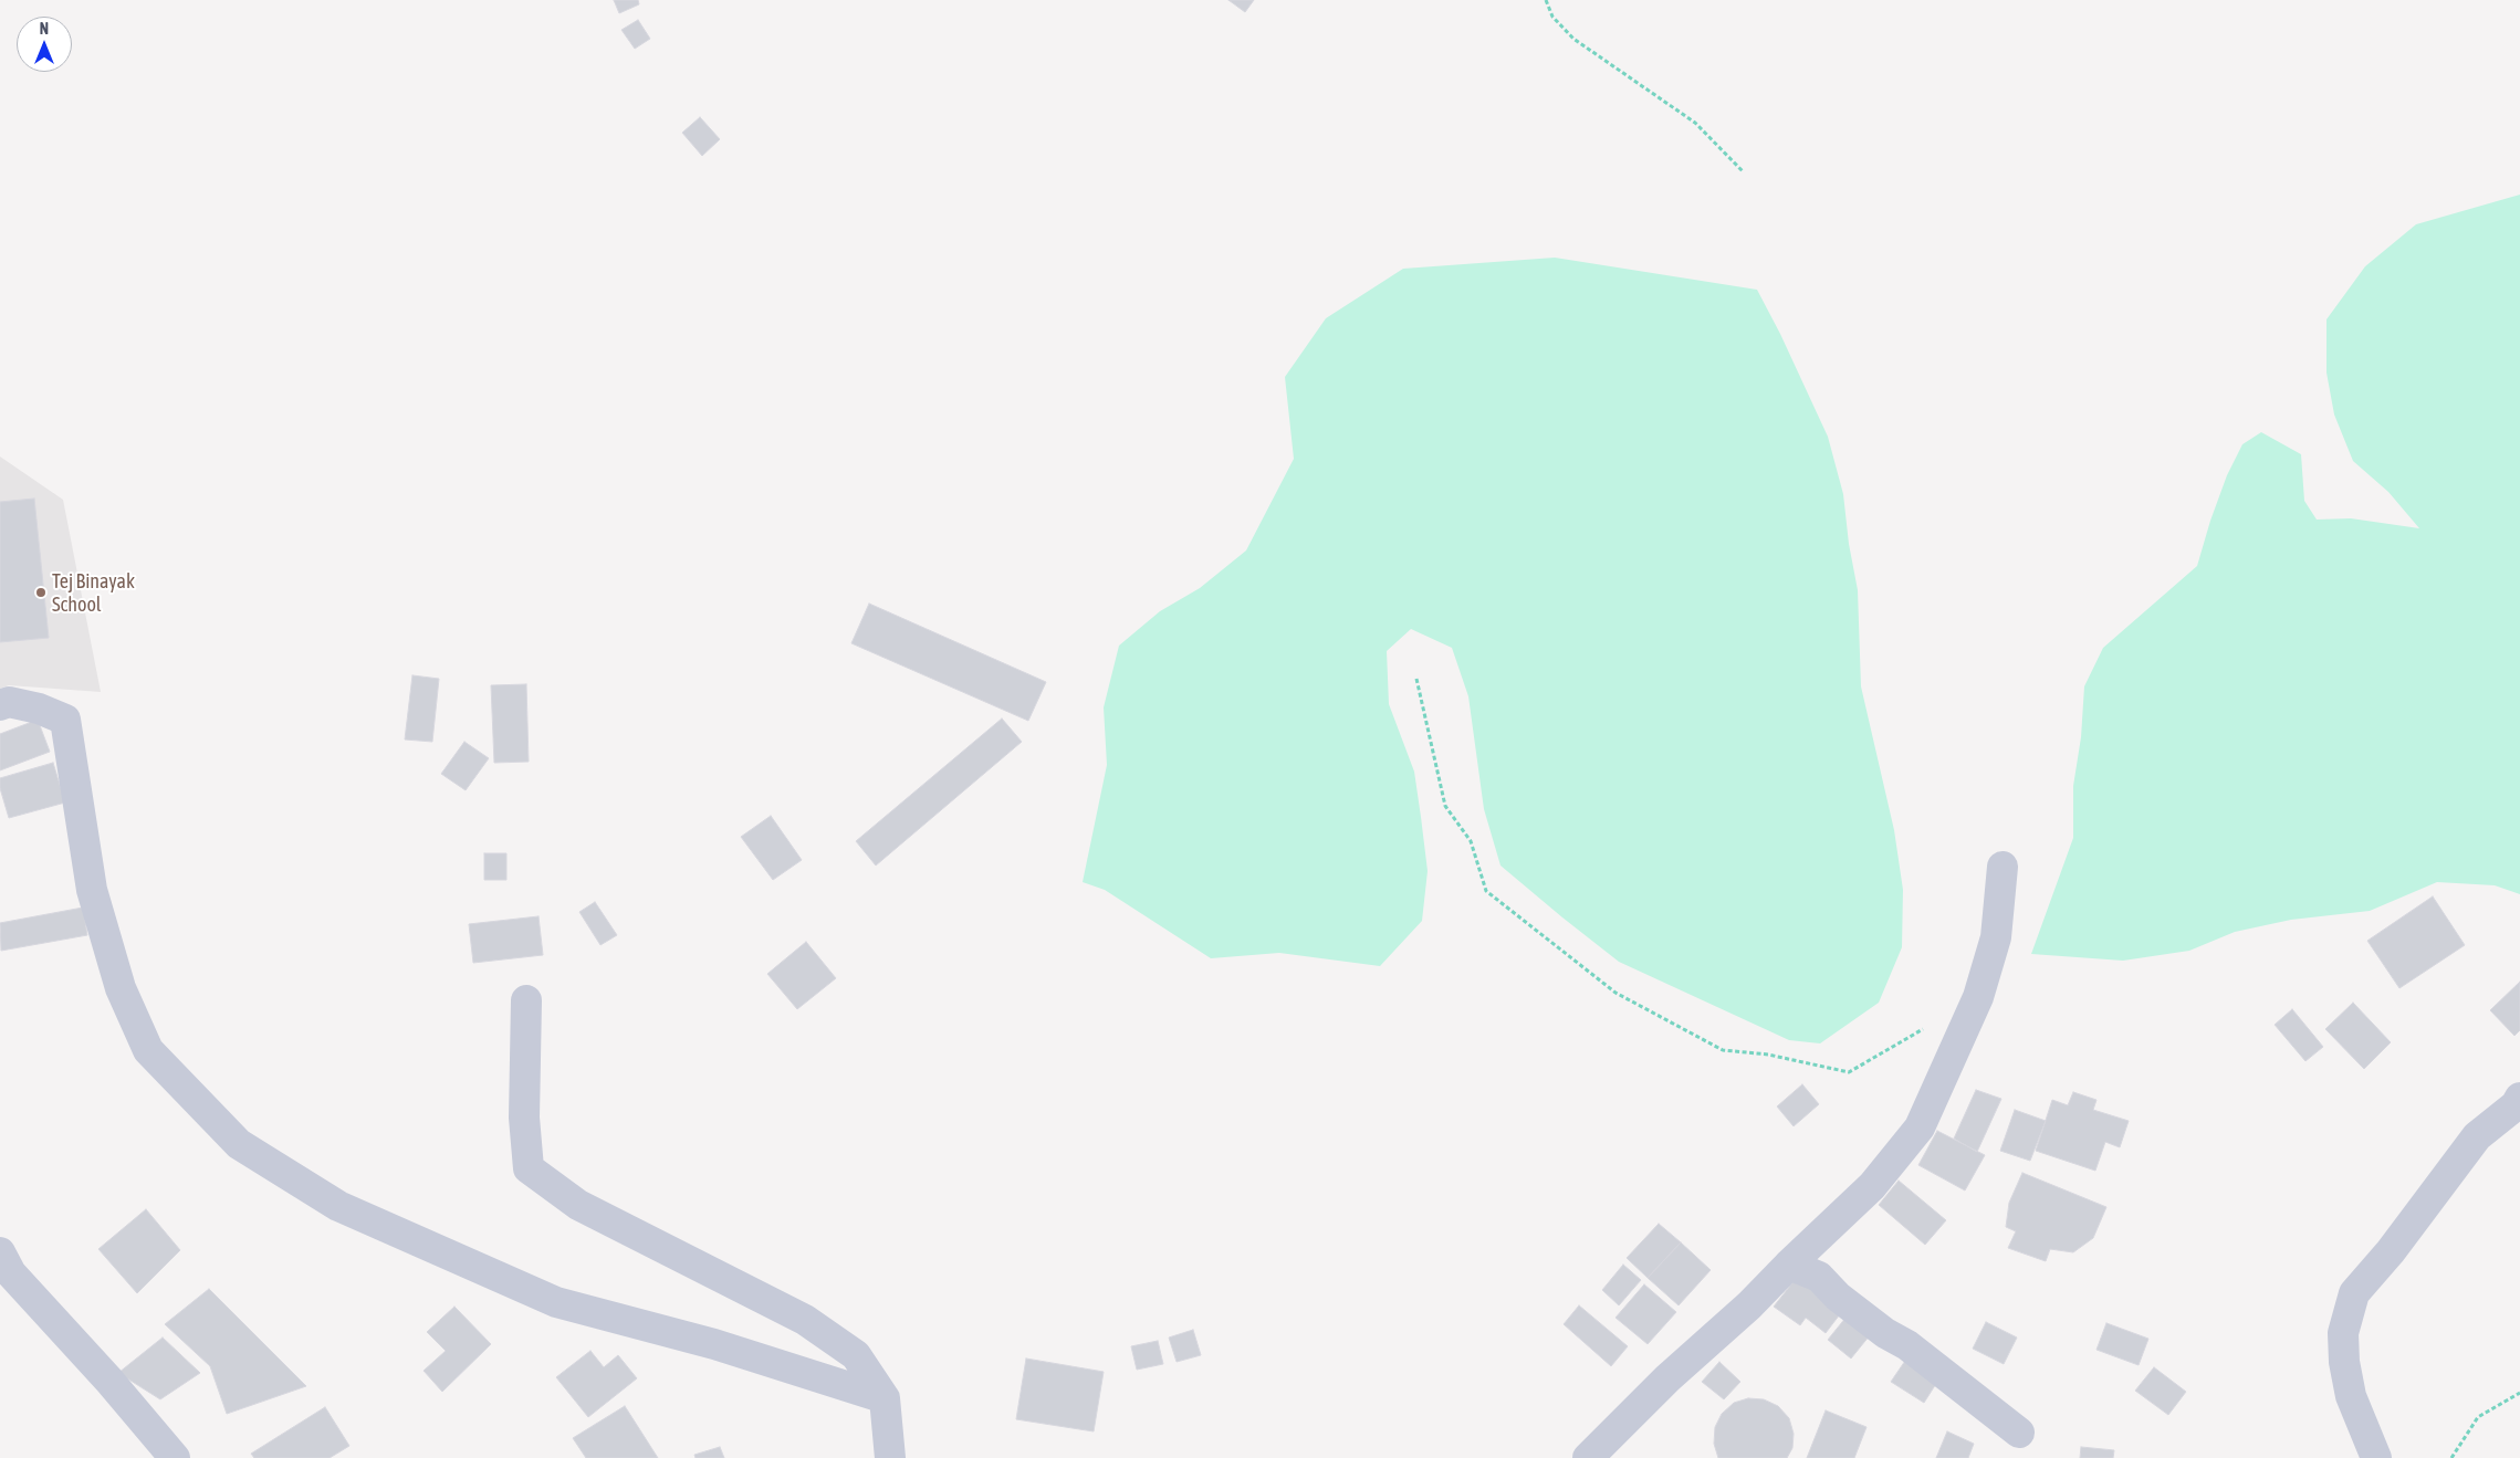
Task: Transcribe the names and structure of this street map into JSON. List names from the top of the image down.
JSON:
{
  "places": ["Tej Binayak School"],
  "north": "top"
}
